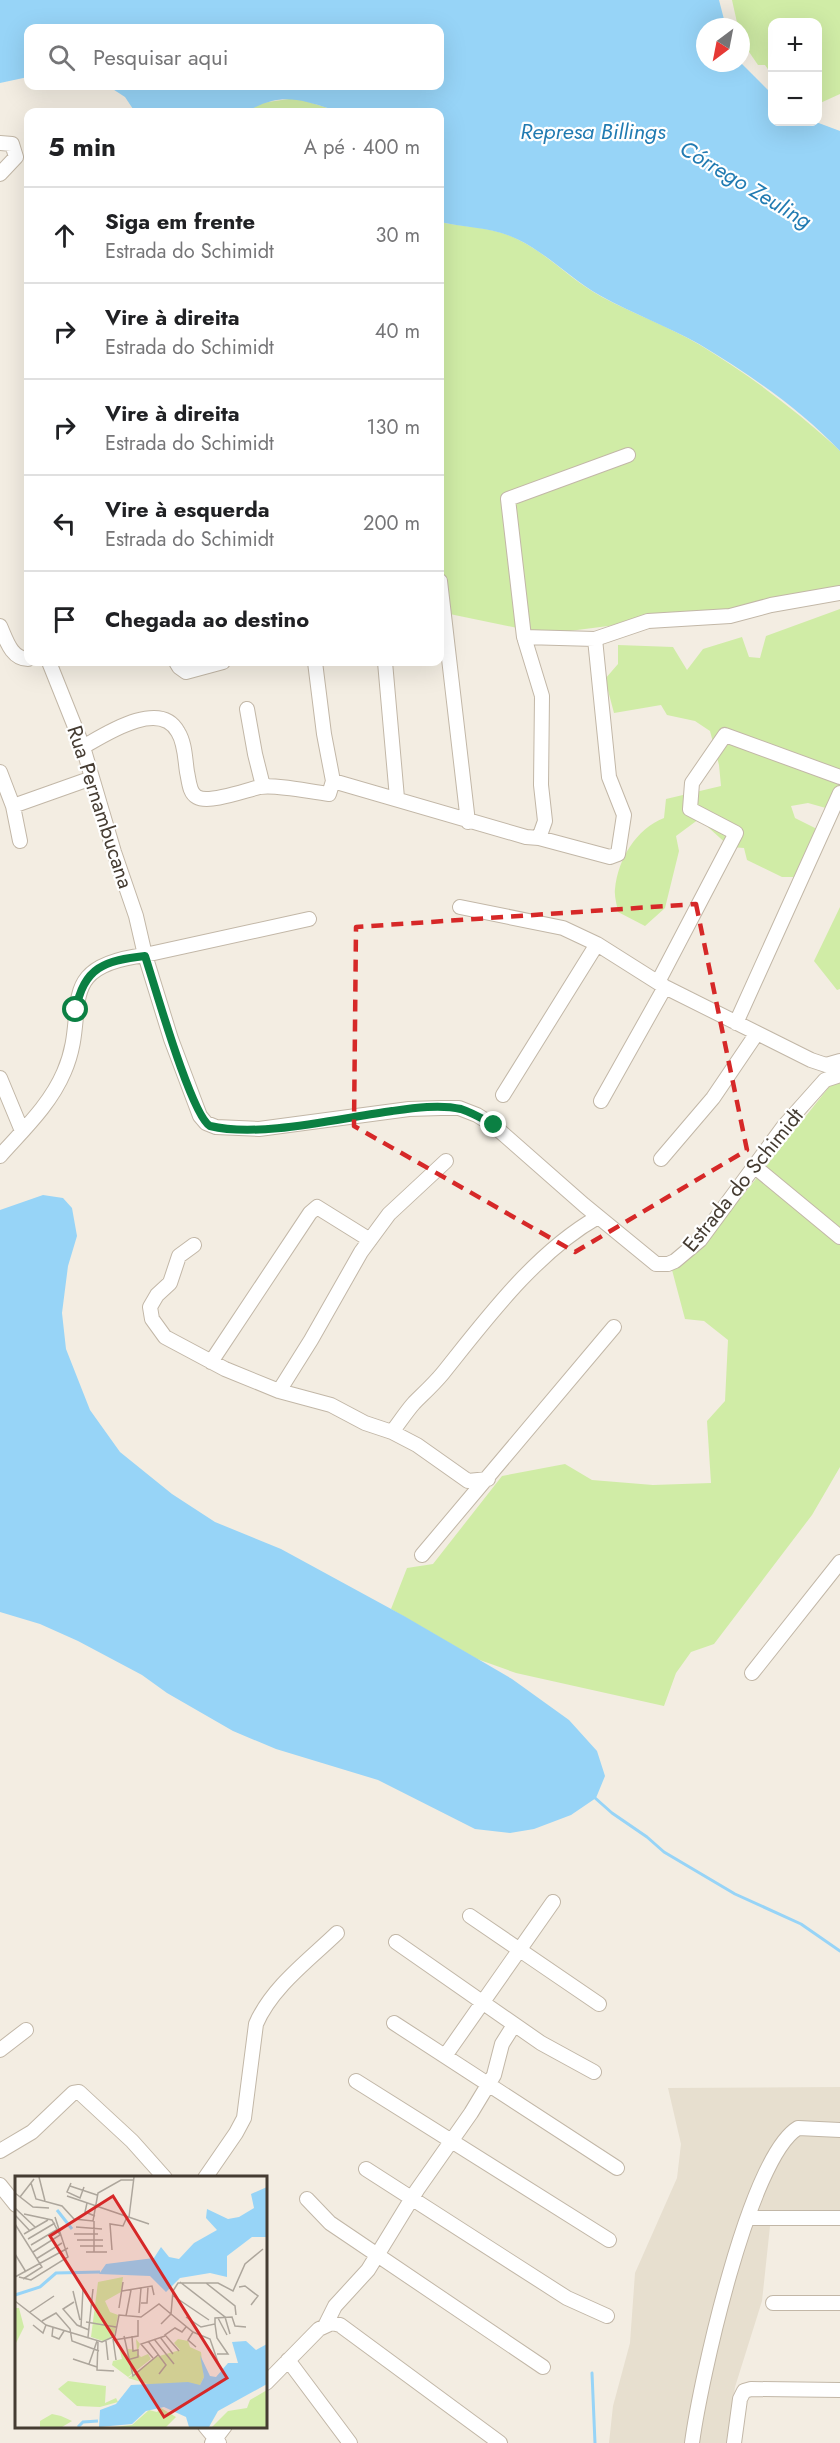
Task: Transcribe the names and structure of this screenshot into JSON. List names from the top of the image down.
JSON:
{
  "streets": {
    "street": ["Rua Pernambucana", "Estrada do Schimidt"]
  },
  "crossings": [
    ["Rua Pernambucana", "Estrada do Schimidt"]
  ],
  "water": ["Represa Billings", "Córrego Zeuling"],
  "north": "bottom left",
  "page": {
    "map_buttons": ["+", "−"],
    "search": "Pesquisar aqui",
    "heading": ["5 min", "A pé · 400 m"],
    "list": [
      ["Siga em frente", "Estrada do Schimidt", "30 m"],
      ["Vire à direita", "Estrada do Schimidt", "40 m"],
      ["Vire à direita", "Estrada do Schimidt", "130 m"],
      ["Vire à esquerda", "Estrada do Schimidt", "200 m"],
      "Chegada ao destino"
    ]
  }
}
